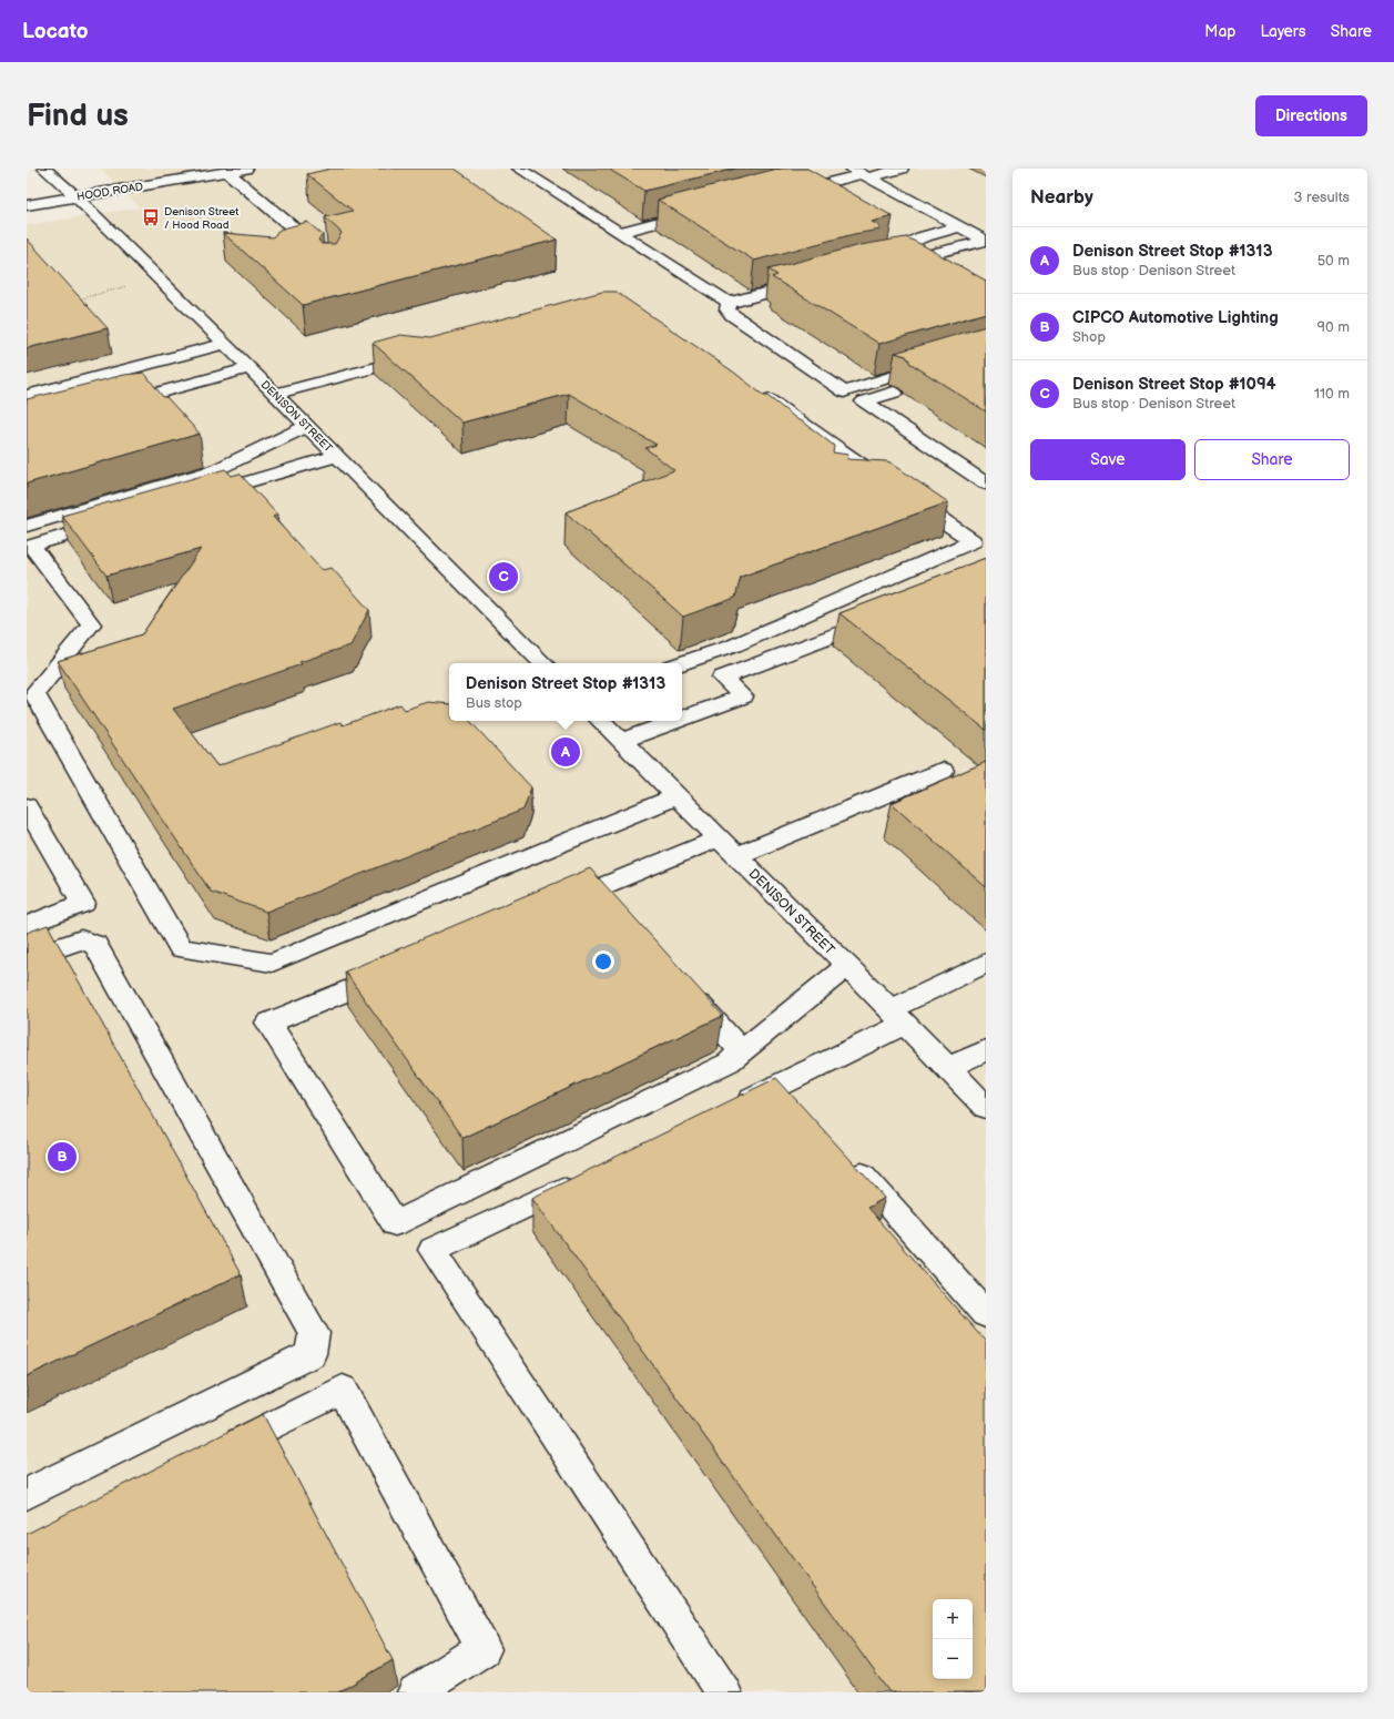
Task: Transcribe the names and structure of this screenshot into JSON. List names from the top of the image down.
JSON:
{
  "streets": {
    "street": ["HOOD ROAD", "DENISON STREET"]
  },
  "crossings": [
    ["HOOD ROAD", "DENISON STREET"]
  ],
  "places": {
    "bus stop": ["Denison Street / Hood Road"]
  },
  "page": {
    "header": "Locato",
    "nav": ["Map", "Layers", "Share"],
    "buttons": [
      "Directions",
      ["Save", "Share"]
    ],
    "title": "Find us",
    "heading": ["Nearby", "3 results"],
    "list": [
      {
        "mark": "A",
        "name": "Denison Street Stop #1313",
        "note": "Bus stop · Denison Street",
        "value": "50 m"
      },
      {
        "mark": "B",
        "name": "CIPCO Automotive Lighting",
        "note": "Shop",
        "value": "90 m"
      },
      {
        "mark": "C",
        "name": "Denison Street Stop #1094",
        "note": "Bus stop · Denison Street",
        "value": "110 m"
      }
    ],
    "pins": ["C", "A", "B"],
    "popup": ["Denison Street Stop #1313", "Bus stop"],
    "map_buttons": ["+", "−"]
  }
}
